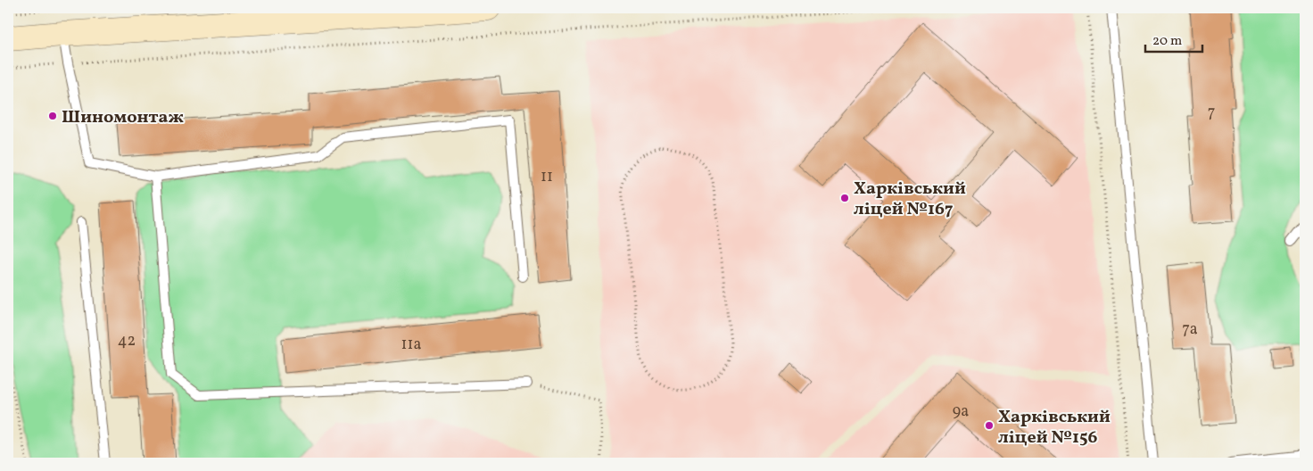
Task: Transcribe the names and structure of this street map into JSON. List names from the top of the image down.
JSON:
{
  "places": ["Шиномонтаж", "Харківський ліцей №167", "Харківський ліцей №156"],
  "house_numbers": [
    "7",
    "11",
    "7а",
    "42",
    "11а",
    "9а"
  ],
  "scale_bar": "20 m"
}
